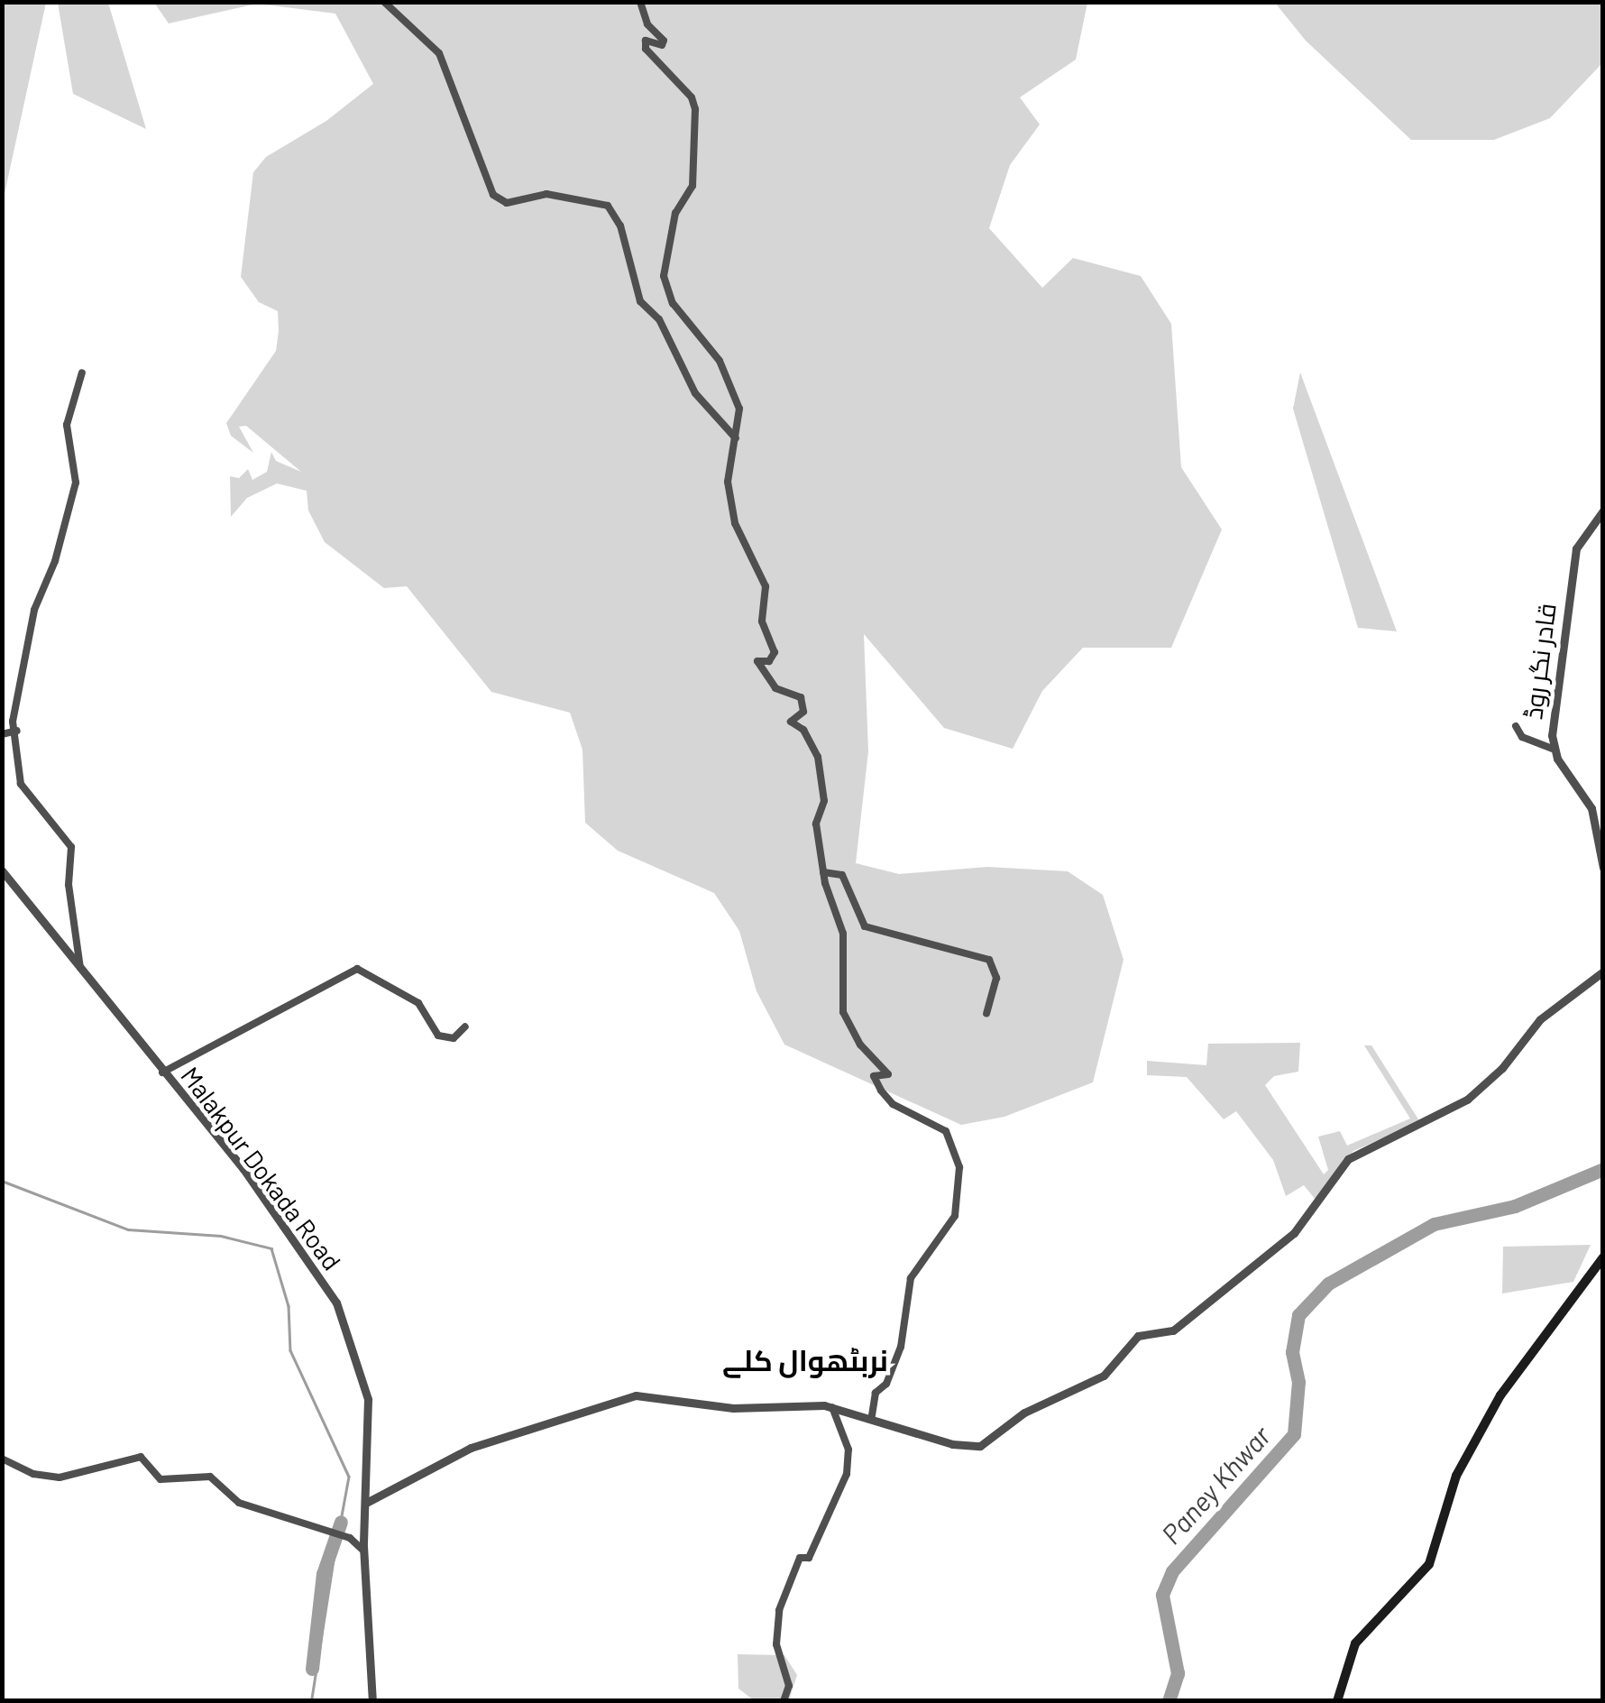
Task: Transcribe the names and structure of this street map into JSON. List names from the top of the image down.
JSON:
{
  "streets": {
    "street": ["قادر نگر روڈ", "Malakpur Dokada Road"]
  },
  "districts": ["نربٹھوال کلے"],
  "water": ["Paney Khwar"]
}
